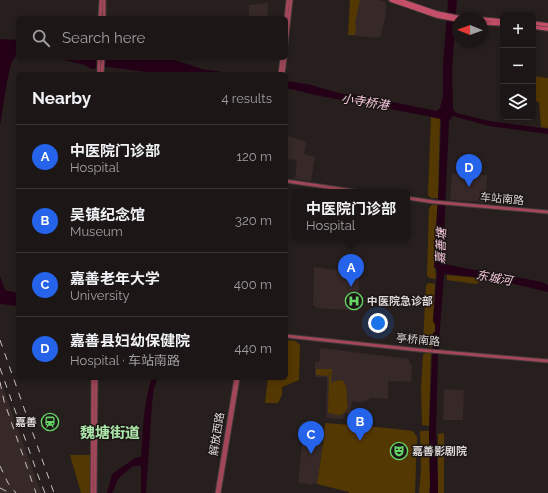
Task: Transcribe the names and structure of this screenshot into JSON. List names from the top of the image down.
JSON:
{
  "streets": {
    "street": ["车站南路", "亭桥南路", "解放西路"]
  },
  "districts": ["魏塘街道"],
  "water": ["小寺桥港", "嘉善塘", "东城河"],
  "places": {
    "hospital": ["中医院急诊部"],
    "station": ["嘉善"],
    "theatre": ["嘉善影剧院"]
  },
  "north": "left",
  "page": {
    "map_buttons": ["+", "−"],
    "search": "Search here",
    "heading": ["Nearby", "4 results"],
    "list": [
      {
        "mark": "A",
        "name": "中医院门诊部",
        "note": "Hospital",
        "value": "120 m"
      },
      {
        "mark": "B",
        "name": "吴镇纪念馆",
        "note": "Museum",
        "value": "320 m"
      },
      {
        "mark": "C",
        "name": "嘉善老年大学",
        "note": "University",
        "value": "400 m"
      },
      {
        "mark": "D",
        "name": "嘉善县妇幼保健院",
        "note": "Hospital · 车站南路",
        "value": "440 m"
      }
    ],
    "pins": [
      "D",
      "A",
      "B",
      "C"
    ],
    "popup": ["中医院门诊部", "Hospital"]
  }
}
